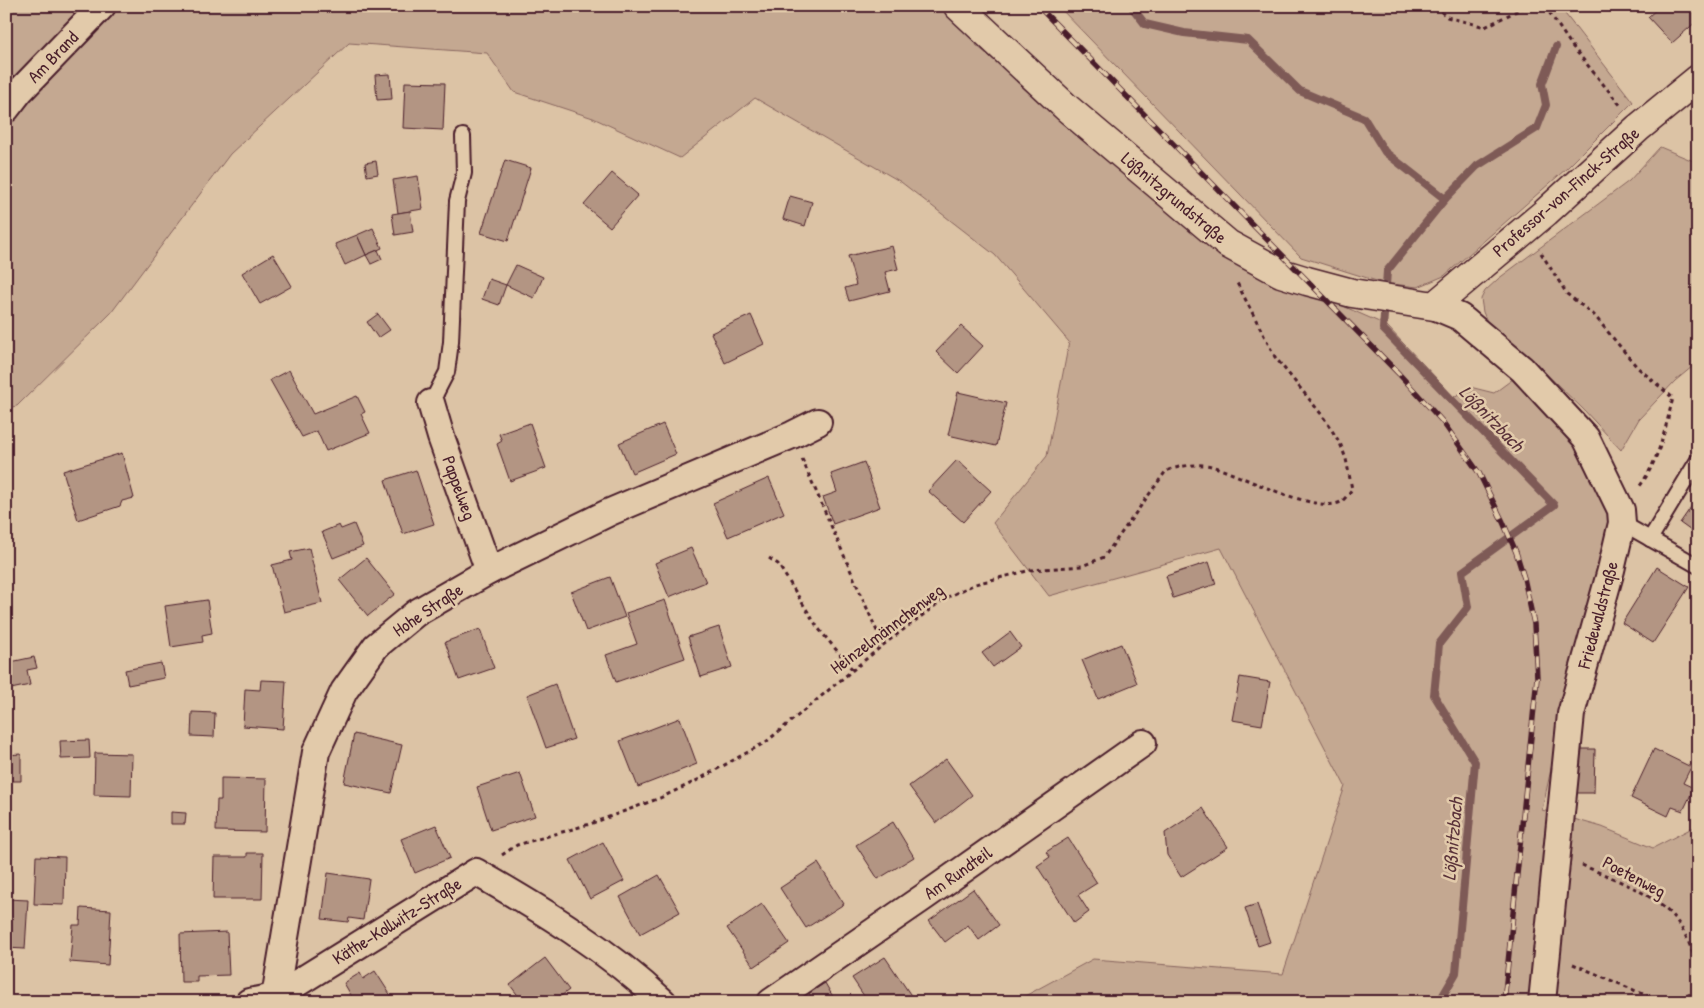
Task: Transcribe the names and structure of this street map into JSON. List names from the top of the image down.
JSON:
{
  "streets": {
    "street": [
      "Am Brand",
      "Professor-von-Finck-Straße",
      "Lößnitzgrundstraße",
      "Pappelweg",
      "Hohe Straße",
      "Friedewaldstraße",
      "Am Rundteil",
      "Käthe-Kollwitz-Straße"
    ],
    "path": ["Heinzelmännchenweg", "Poetenweg"]
  },
  "crossings": [
    ["Professor-von-Finck-Straße", "Lößnitzgrundstraße"],
    ["Lößnitzgrundstraße", "Heinzelmännchenweg"],
    ["Pappelweg", "Hohe Straße"],
    ["Hohe Straße", "Käthe-Kollwitz-Straße"],
    ["Friedewaldstraße", "Poetenweg"],
    ["Heinzelmännchenweg", "Käthe-Kollwitz-Straße"]
  ],
  "water": ["Lößnitzbach"]
}
